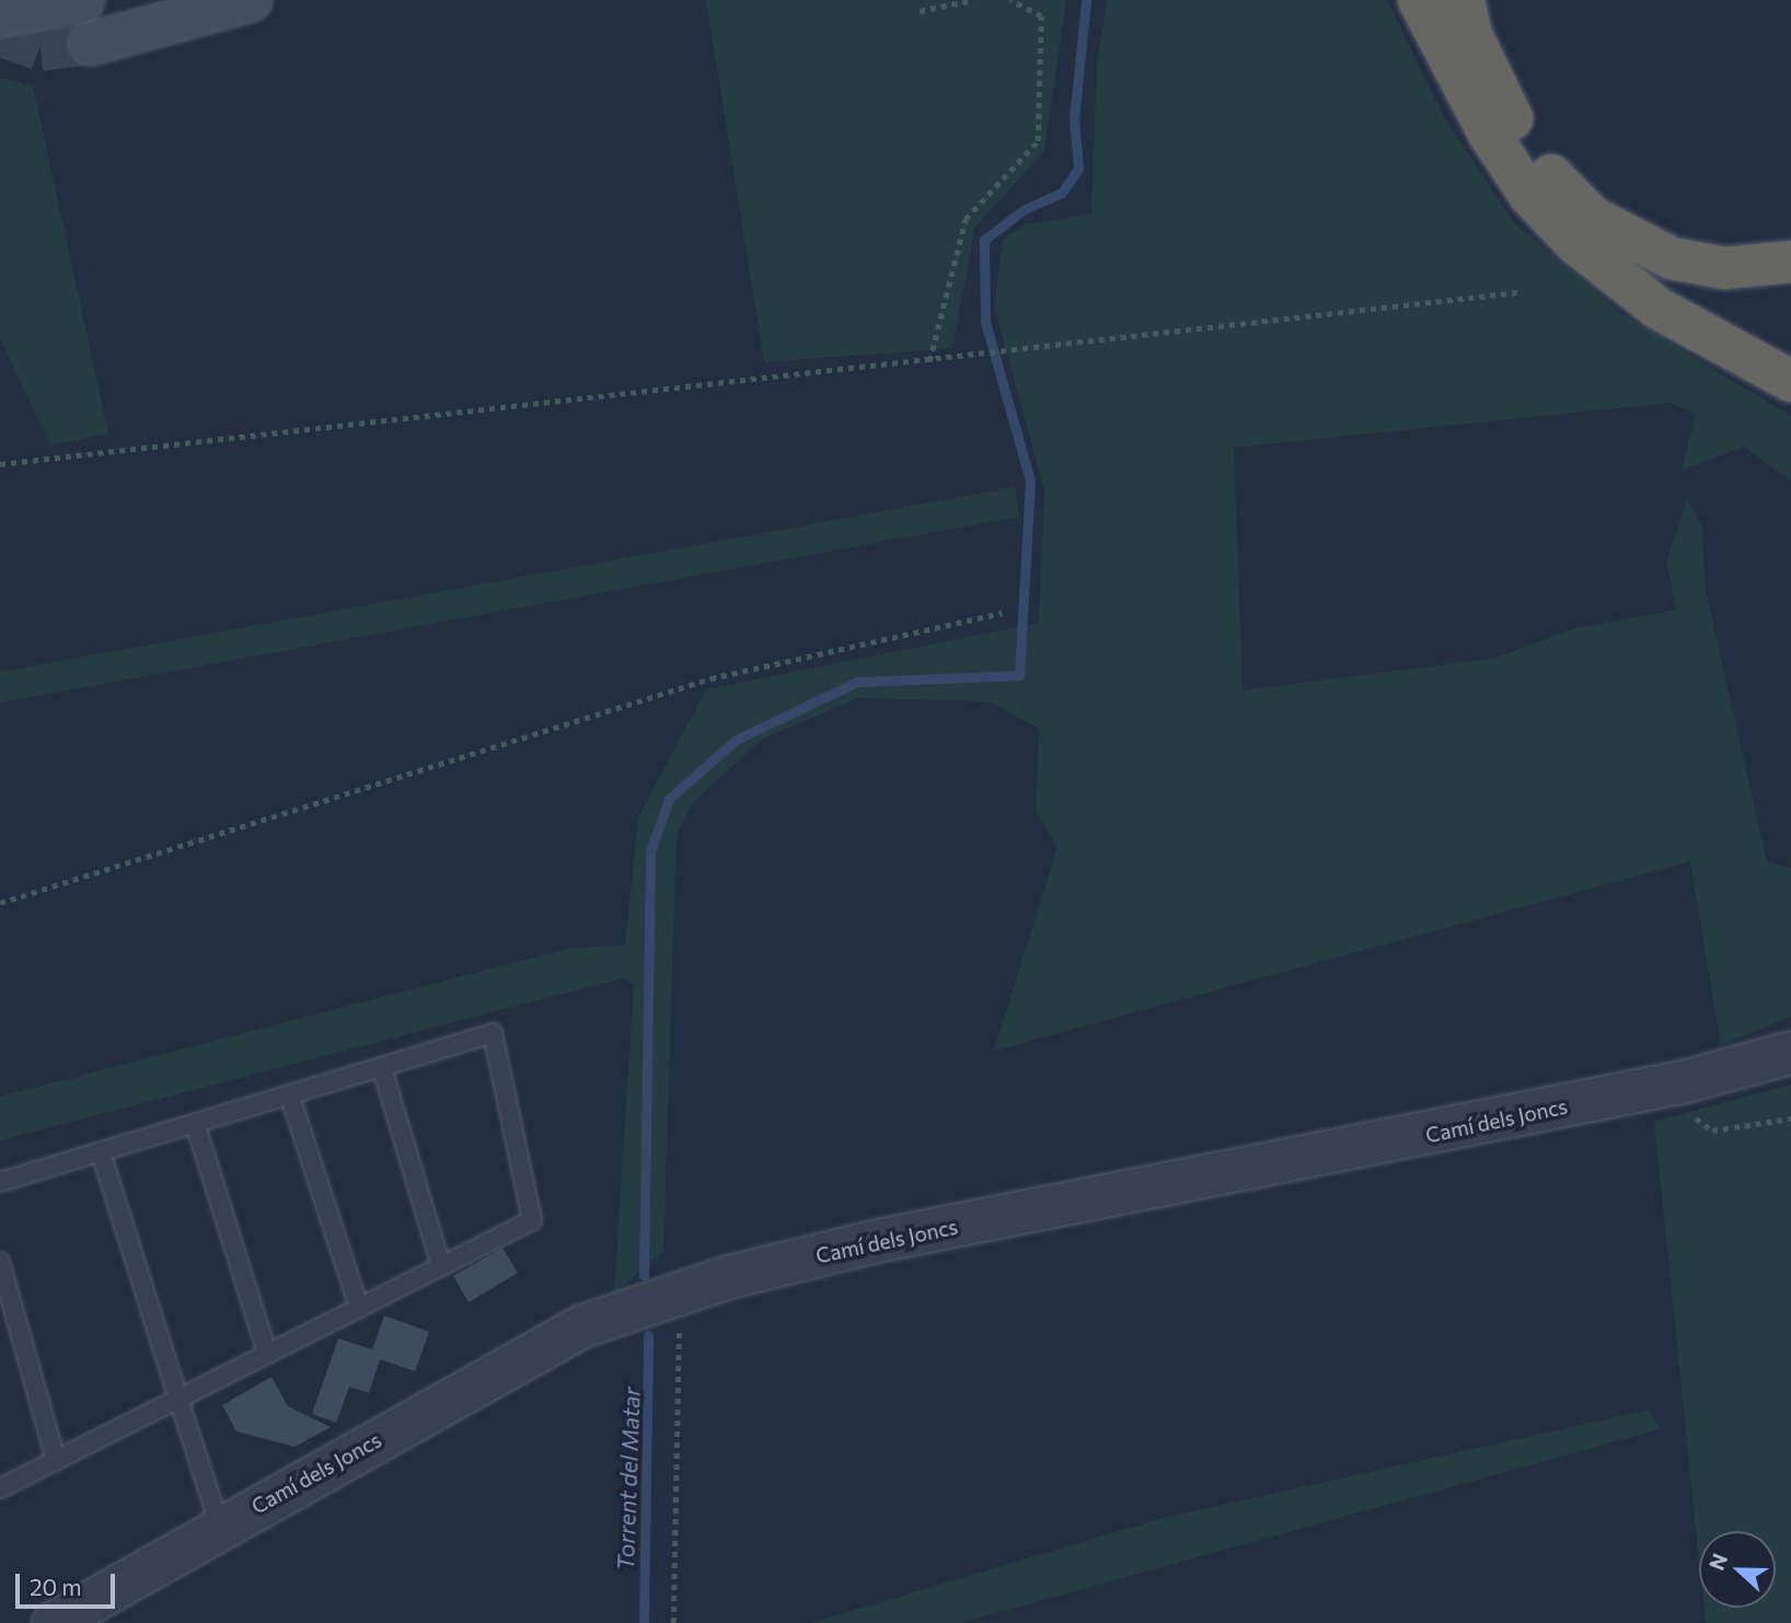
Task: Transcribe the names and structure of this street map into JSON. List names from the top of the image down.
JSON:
{
  "streets": {
    "street": ["Camí dels Joncs"]
  },
  "water": ["Torrent del Matar"],
  "scale_bar": "20 m",
  "north": "left"
}
